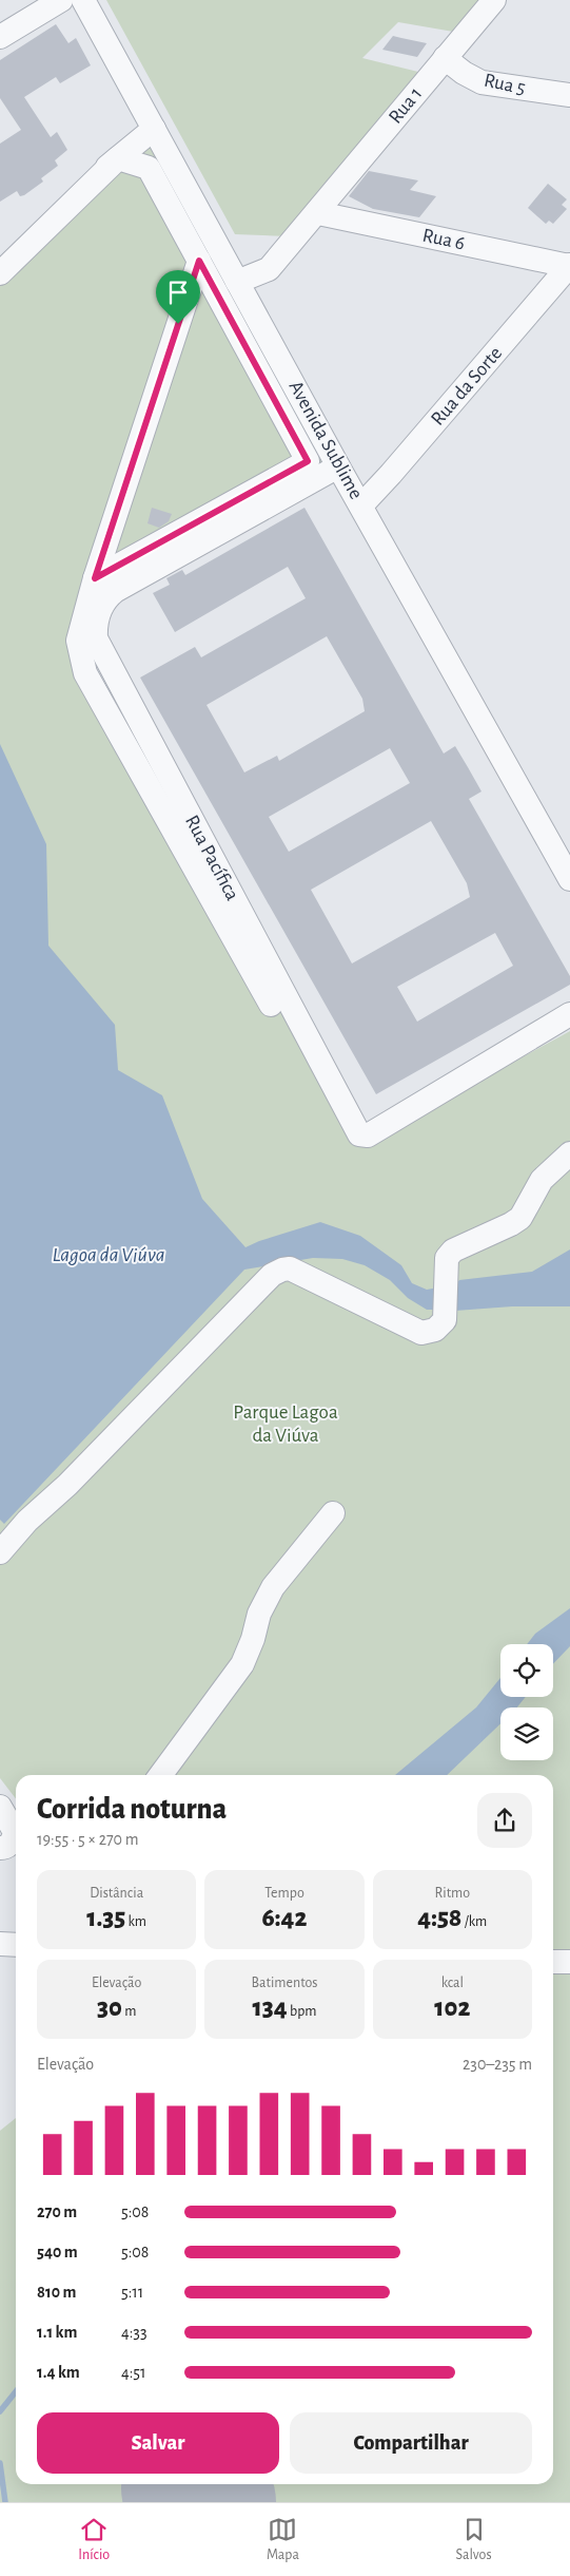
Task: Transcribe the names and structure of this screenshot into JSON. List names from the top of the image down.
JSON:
{
  "streets": {
    "street": [
      "Rua 5",
      "Rua 1",
      "Rua 6",
      "Rua da Sorte",
      "Avenida Sublime",
      "Rua Pacífica"
    ]
  },
  "crossings": [
    ["Rua 5", "Rua 1"],
    ["Rua 1", "Rua 6"],
    ["Rua 1", "Avenida Sublime"],
    ["Rua 6", "Rua da Sorte"],
    ["Rua da Sorte", "Avenida Sublime"],
    ["Avenida Sublime", "Rua Pacífica"]
  ],
  "water": ["Lagoa da Viúva"],
  "parks": ["Parque Lagoa da Viúva"],
  "page": {
    "heading": ["Corrida noturna", "19:55 · 5 × 270 m"],
    "stats": [
      ["Distância", "1.35 km"],
      ["Tempo", "6:42"],
      ["Ritmo", "4:58 /km"],
      ["Elevação", "30 m"],
      ["Batimentos", "134 bpm"],
      ["kcal", "102"]
    ],
    "chart": ["Elevação", "230–235 m"],
    "list": [
      {
        "name": "270 m",
        "note": "5:08"
      },
      {
        "name": "540 m",
        "note": "5:08"
      },
      {
        "name": "810 m",
        "note": "5:11"
      },
      {
        "name": "1.1 km",
        "note": "4:33"
      },
      {
        "name": "1.4 km",
        "note": "4:51"
      }
    ],
    "buttons": ["Salvar", "Compartilhar"],
    "tabs": ["Início", "Mapa", "Salvos"]
  }
}
